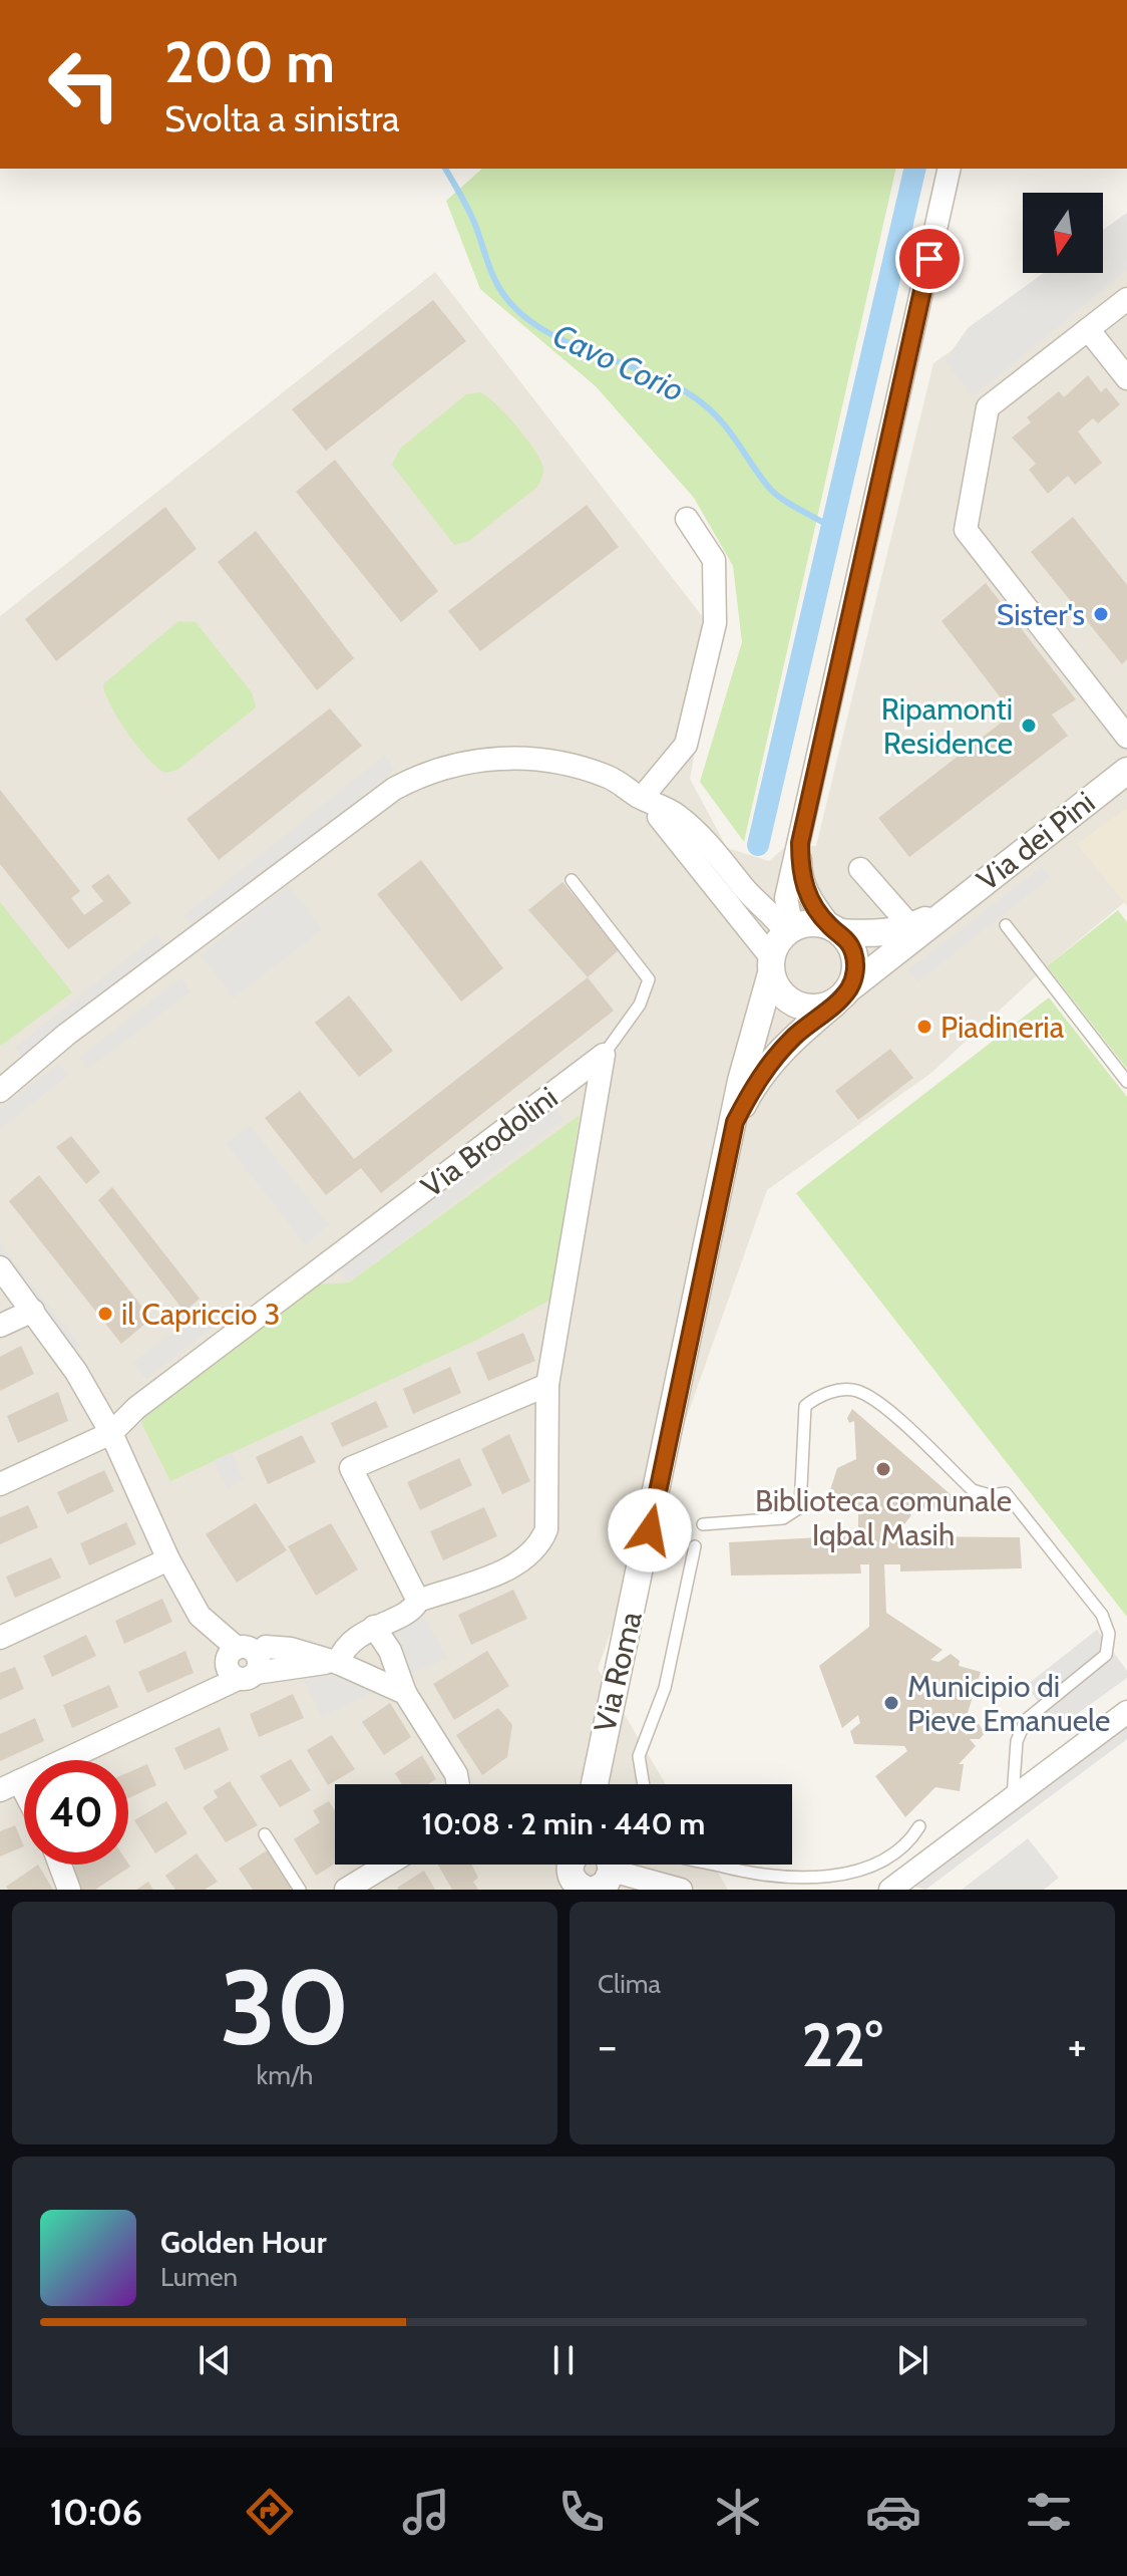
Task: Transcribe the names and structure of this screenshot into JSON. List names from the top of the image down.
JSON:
{
  "streets": {
    "street": ["Via dei Pini", "Via Brodolini", "Via Roma"]
  },
  "crossings": [
    ["Via dei Pini", "Via Roma"]
  ],
  "water": ["Cavo Corio"],
  "places": [
    "Sister's",
    "Ripamonti Residence",
    "Piadineria",
    "il Capriccio 3",
    "Biblioteca comunale Iqbal Masih",
    "Municipio di Pieve Emanuele"
  ],
  "north": "bottom",
  "page": {
    "turn": ["200 m", "Svolta a sinistra"],
    "limit": "40",
    "trip": "10:08 · 2 min · 440 m",
    "tile": [
      ["30", "km/h"],
      "Clima"
    ],
    "heat": ["−", "22°", "+"],
    "song": ["Golden Hour", "Lumen"],
    "tabs": "10:06"
  }
}
